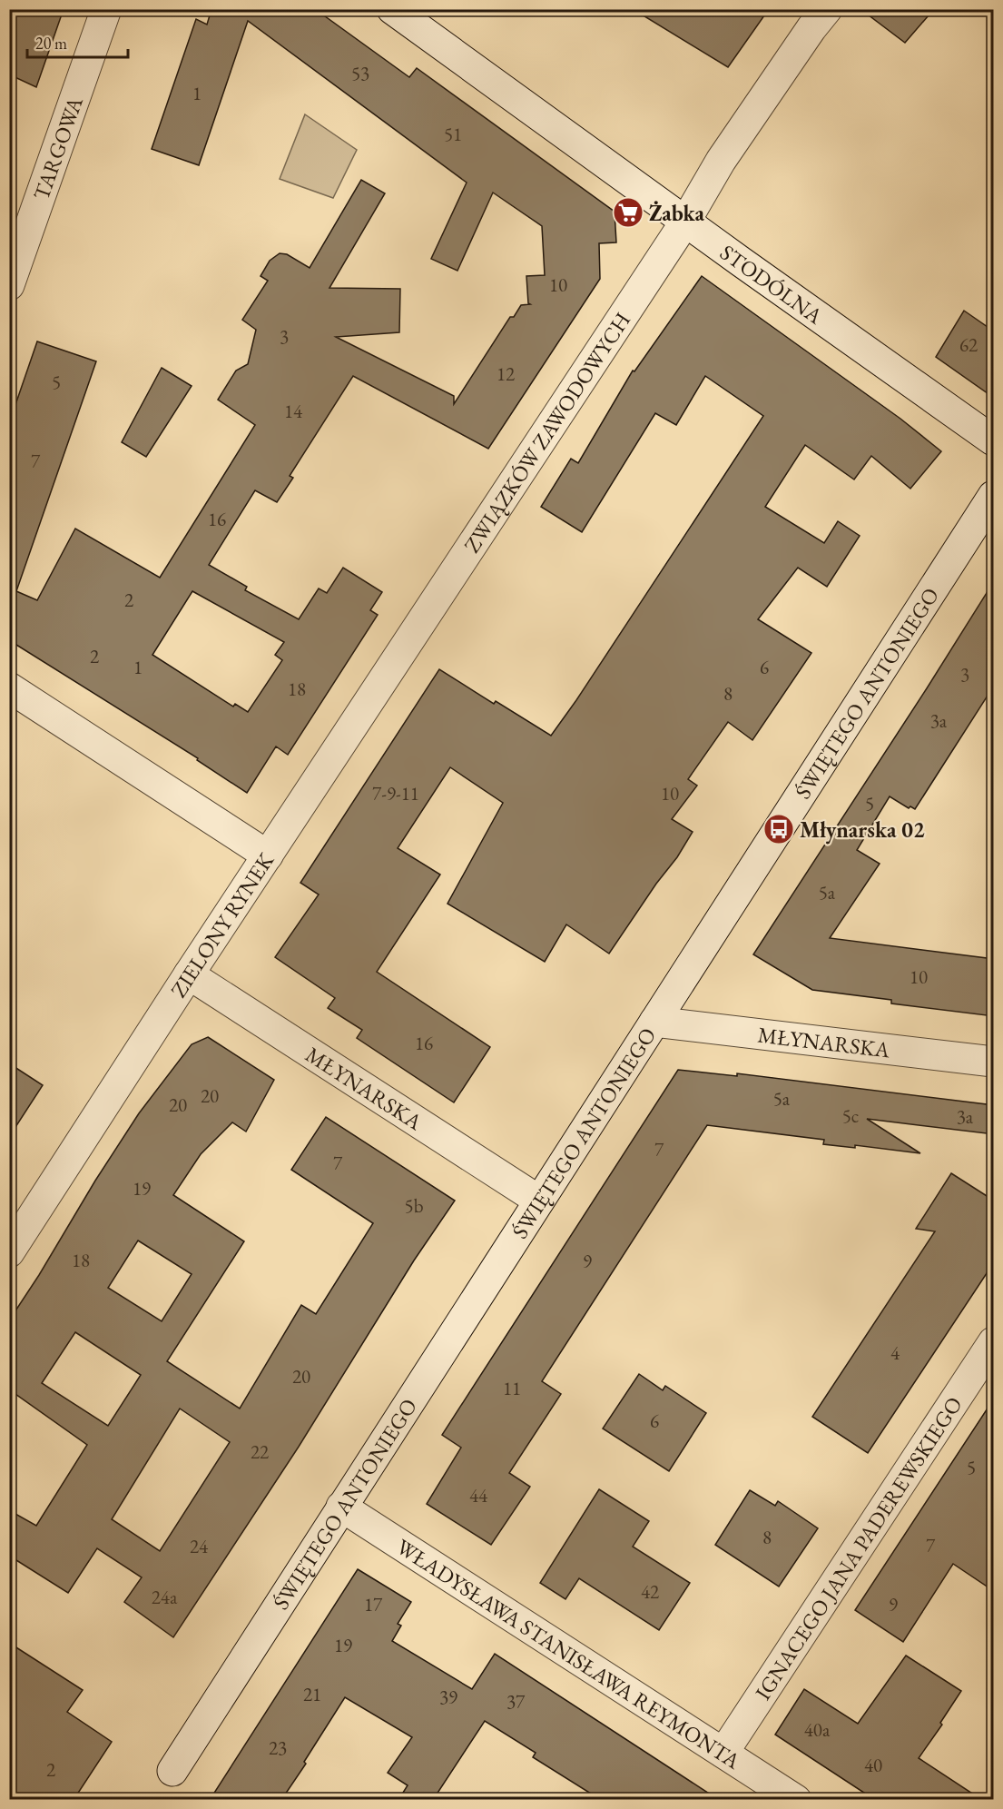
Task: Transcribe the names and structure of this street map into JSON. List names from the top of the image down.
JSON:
{
  "streets": {
    "street": [
      "TARGOWA",
      "STODÓLNA",
      "ZWIĄZKÓW ZAWODOWYCH",
      "ŚWIĘTEGO ANTONIEGO",
      "ZIELONY RYNEK",
      "MŁYNARSKA",
      "IGNACEGO JANA PADEREWSKIEGO",
      "WŁADYSŁAWA STANISŁAWA REYMONTA"
    ]
  },
  "crossings": [
    ["STODÓLNA", "ZWIĄZKÓW ZAWODOWYCH"],
    ["ZWIĄZKÓW ZAWODOWYCH", "ZIELONY RYNEK"],
    ["ŚWIĘTEGO ANTONIEGO", "MŁYNARSKA"],
    ["ŚWIĘTEGO ANTONIEGO", "WŁADYSŁAWA STANISŁAWA REYMONTA"],
    ["ZIELONY RYNEK", "MŁYNARSKA"],
    ["IGNACEGO JANA PADEREWSKIEGO", "WŁADYSŁAWA STANISŁAWA REYMONTA"]
  ],
  "places": {
    "supermarket": ["Żabka"],
    "bus stop": ["Młynarska 02"]
  },
  "house_numbers": [
    "53",
    "1",
    "51",
    "10",
    "3",
    "62",
    "12",
    "5",
    "14",
    "7",
    "16",
    "2",
    "2",
    "1",
    "6",
    "3",
    "18",
    "8",
    "3a",
    "7-9-11",
    "10",
    "5",
    "5a",
    "10",
    "16",
    "20",
    "5a",
    "20",
    "5c",
    "3a",
    "7",
    "7",
    "19",
    "5b",
    "18",
    "9",
    "4",
    "20",
    "11",
    "6",
    "22",
    "5",
    "44",
    "8",
    "7",
    "24",
    "42",
    "24a",
    "17",
    "9",
    "19",
    "21",
    "39",
    "37",
    "40a",
    "23",
    "40",
    "2"
  ],
  "scale_bar": "20 m"
}
